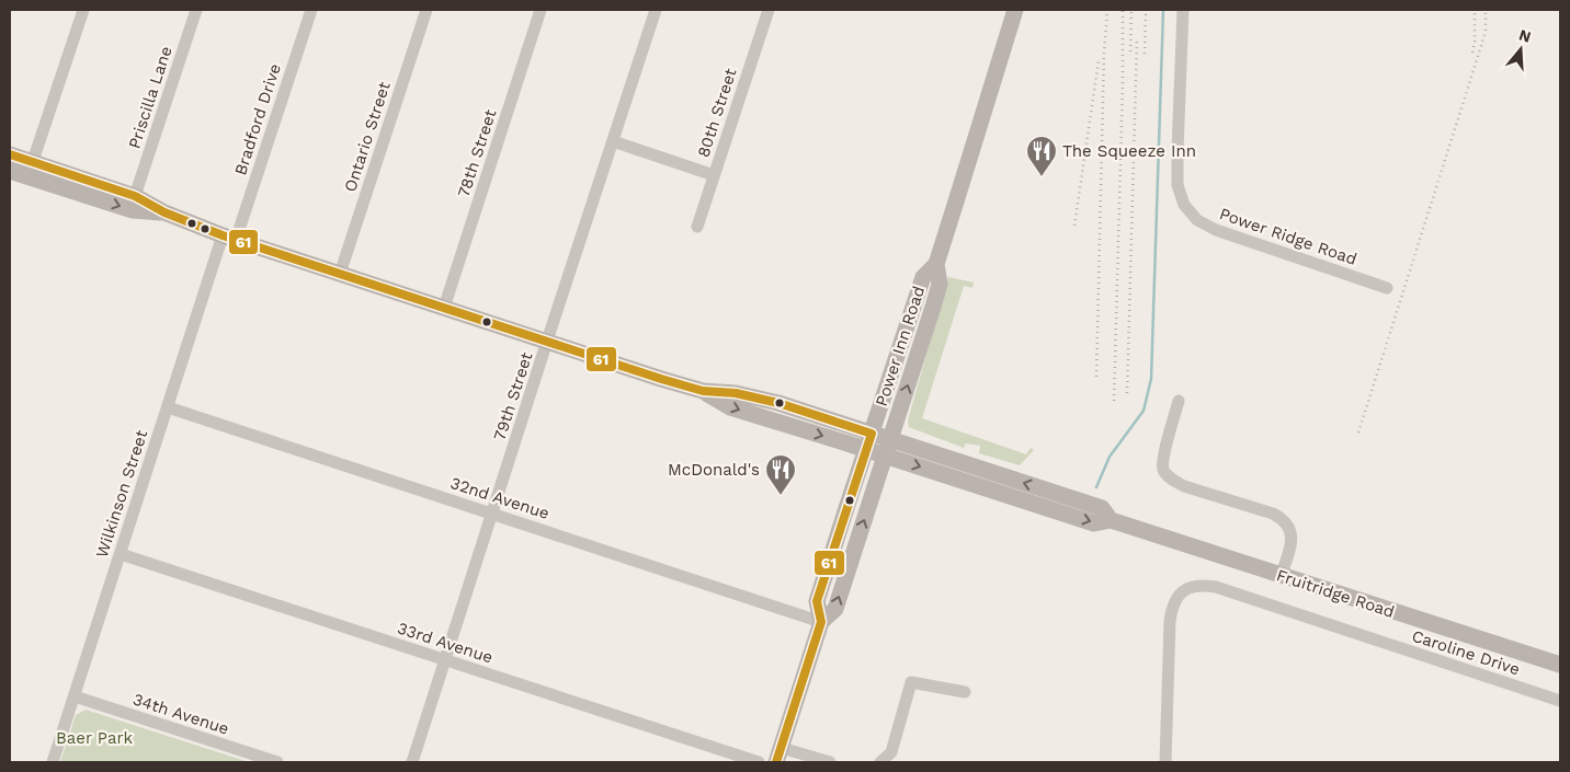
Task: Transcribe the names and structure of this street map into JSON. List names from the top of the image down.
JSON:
{
  "streets": {
    "main road": ["Power Inn Road", "Fruitridge Road"],
    "street": [
      "Priscilla Lane",
      "80th Street",
      "Bradford Drive",
      "Ontario Street",
      "78th Street",
      "Power Ridge Road",
      "79th Street",
      "Wilkinson Street",
      "32nd Avenue",
      "33rd Avenue",
      "Caroline Drive",
      "34th Avenue"
    ]
  },
  "crossings": [
    ["Priscilla Lane", "Fruitridge Road"],
    ["Bradford Drive", "Wilkinson Street"],
    ["Bradford Drive", "Fruitridge Road"],
    ["Ontario Street", "Fruitridge Road"],
    ["78th Street", "Fruitridge Road"],
    ["Power Inn Road", "32nd Avenue"],
    ["Power Inn Road", "Fruitridge Road"],
    ["79th Street", "32nd Avenue"],
    ["79th Street", "Fruitridge Road"],
    ["79th Street", "33rd Avenue"],
    ["Wilkinson Street", "32nd Avenue"],
    ["Wilkinson Street", "Fruitridge Road"],
    ["Wilkinson Street", "33rd Avenue"],
    ["Wilkinson Street", "34th Avenue"]
  ],
  "parks": ["Baer Park"],
  "places": {
    "restaurant": ["The Squeeze Inn", "McDonald's"]
  },
  "lines": ["transit line 61"],
  "north": "top"
}
